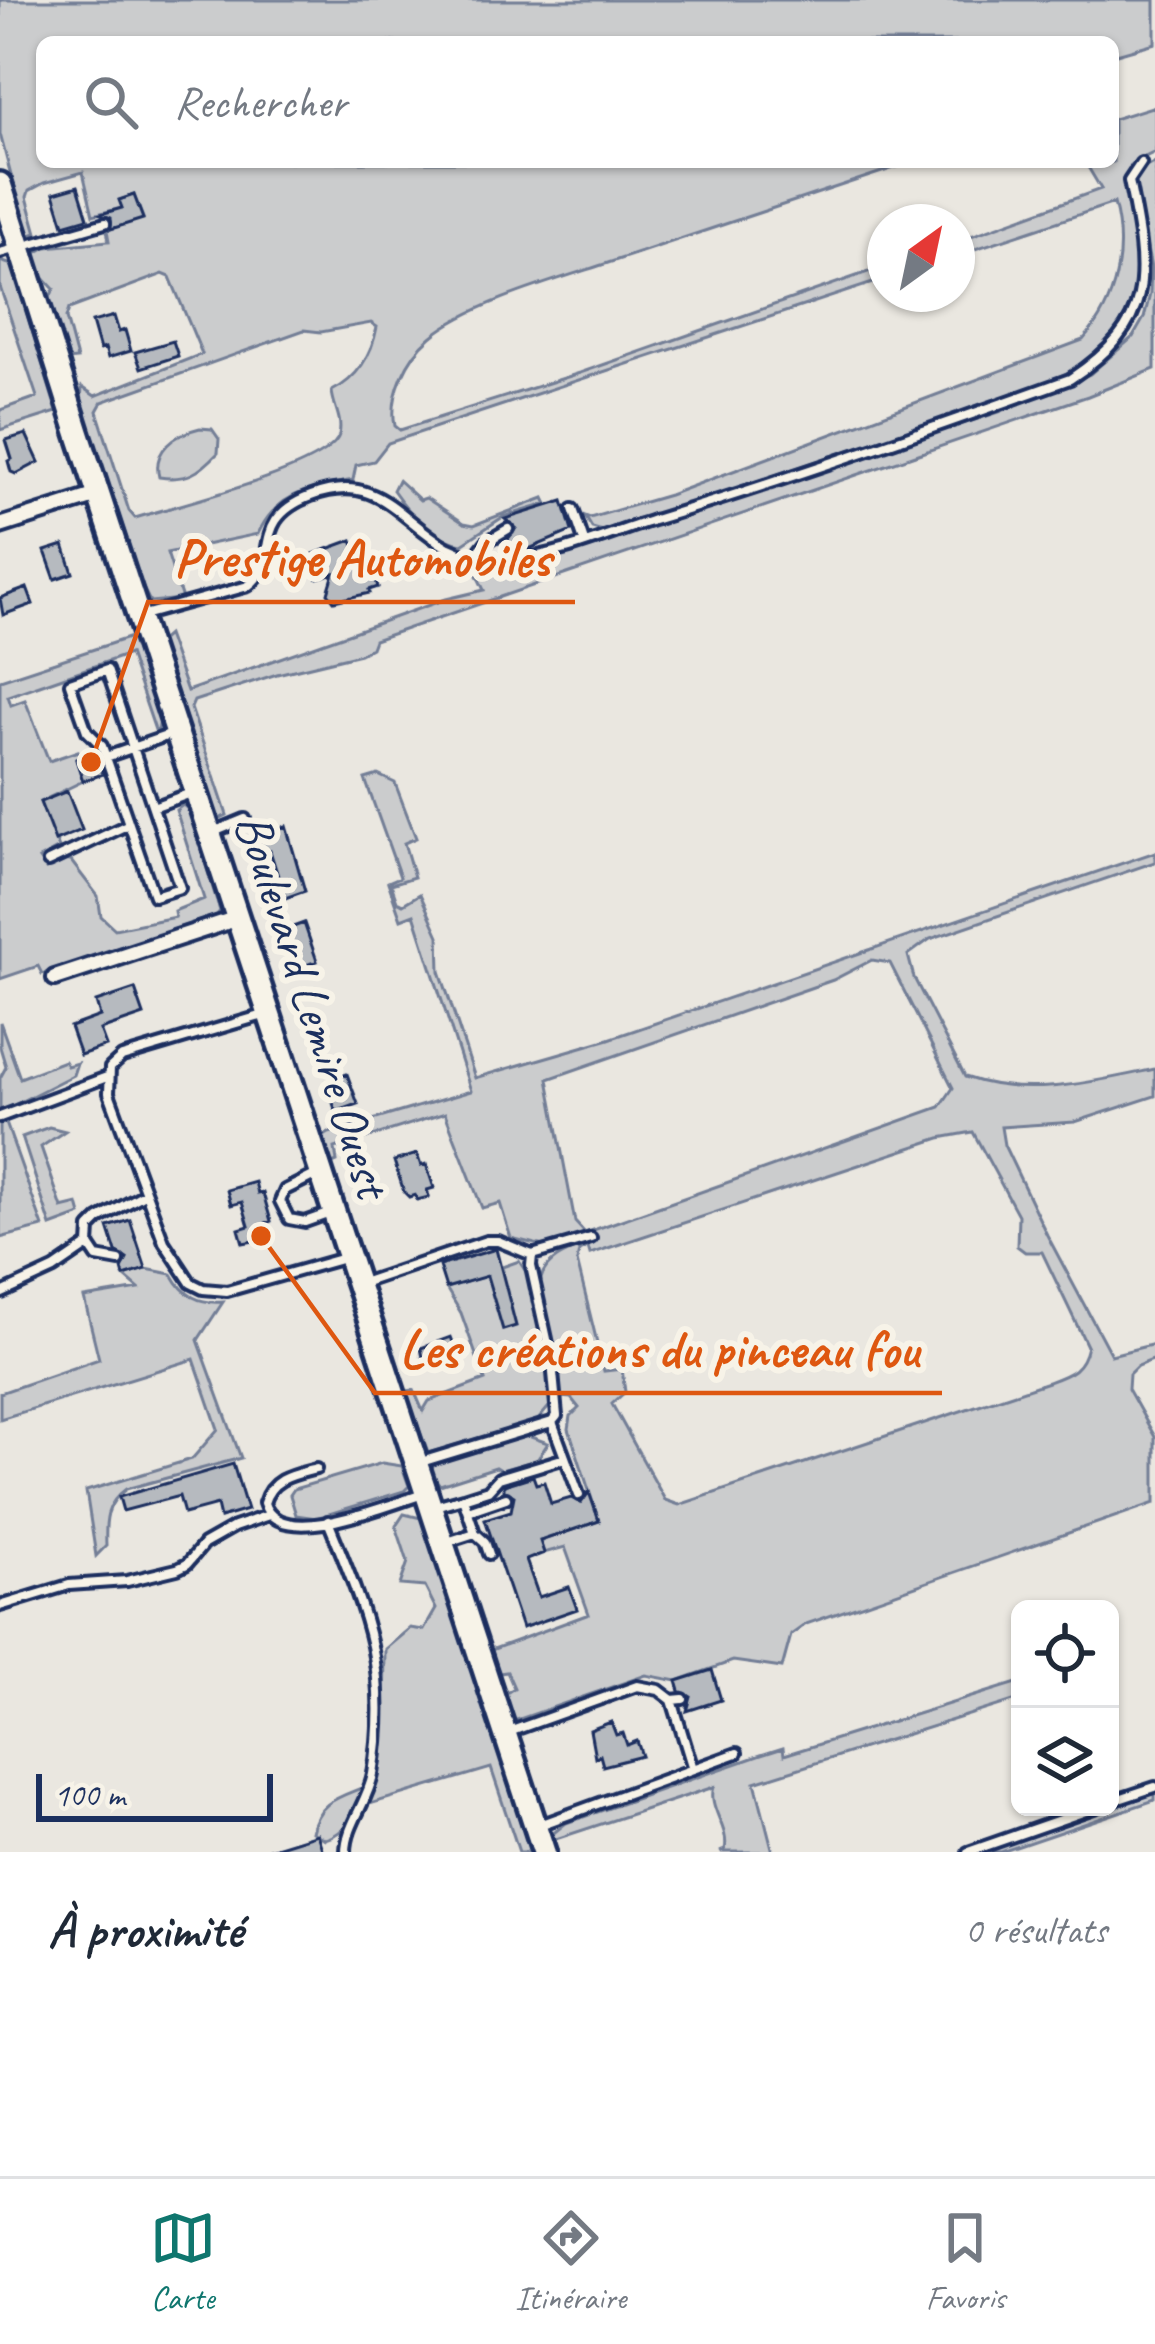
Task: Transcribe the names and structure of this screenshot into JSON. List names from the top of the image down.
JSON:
{
  "streets": {
    "main road": ["Boulevard Lemire Ouest"]
  },
  "places": ["Prestige Automobiles", "Les créations du pinceau fou"],
  "scale_bar": "100 m",
  "north": "top right",
  "page": {
    "search": "Rechercher",
    "scale": "100 m",
    "heading": ["À proximité", "0 résultats"],
    "nav": ["Carte", "Itinéraire", "Favoris"]
  }
}
